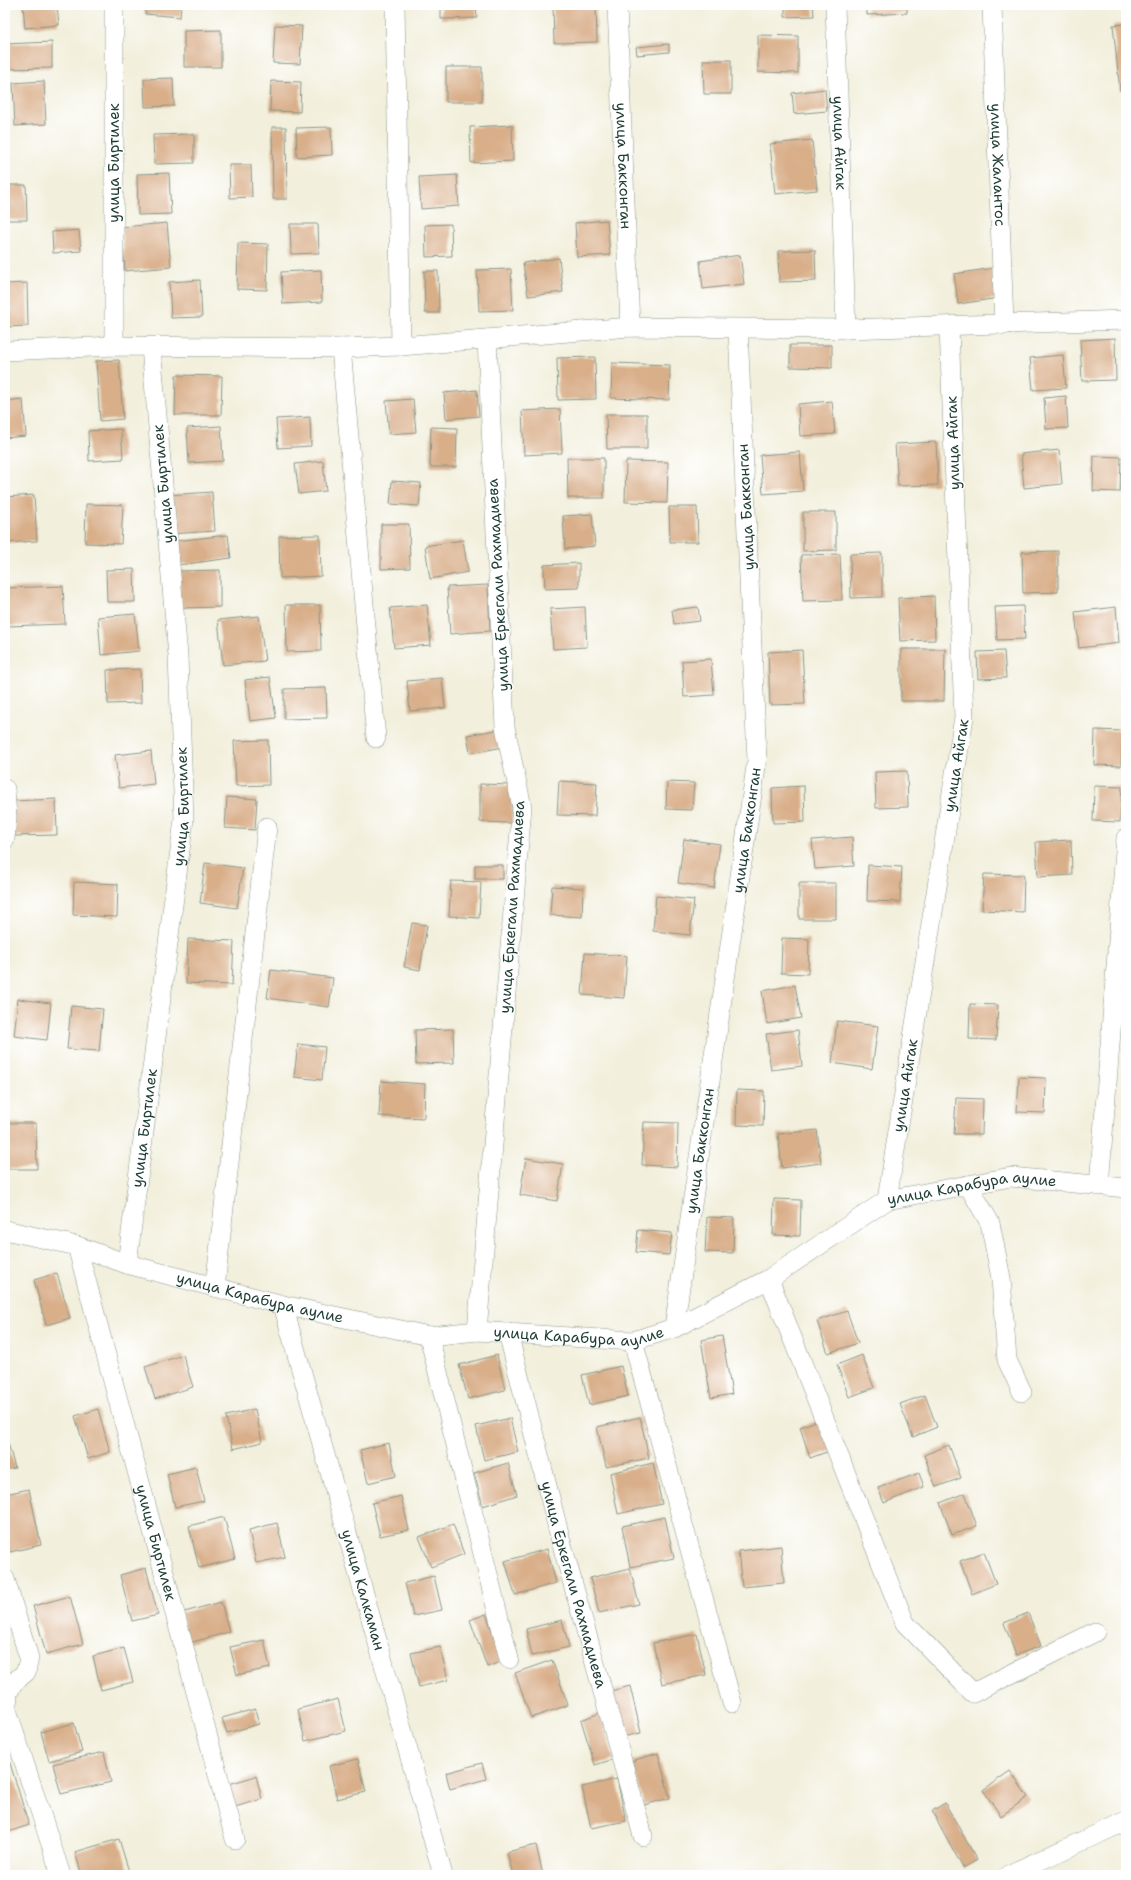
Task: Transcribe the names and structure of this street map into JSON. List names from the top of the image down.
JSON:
{
  "streets": {
    "street": [
      "улица Айгак",
      "улица Биртилек",
      "улица Жалантос",
      "улица Бакконган",
      "улица Еркегали Рахмадиева",
      "улица Карабура аулие",
      "улица Калкаман"
    ]
  },
  "crossings": [
    ["улица Айгак", "улица Карабура аулие"],
    ["улица Биртилек", "улица Карабура аулие"],
    ["улица Бакконган", "улица Карабура аулие"],
    ["улица Еркегали Рахмадиева", "улица Карабура аулие"],
    ["улица Карабура аулие", "улица Калкаман"]
  ]
}
